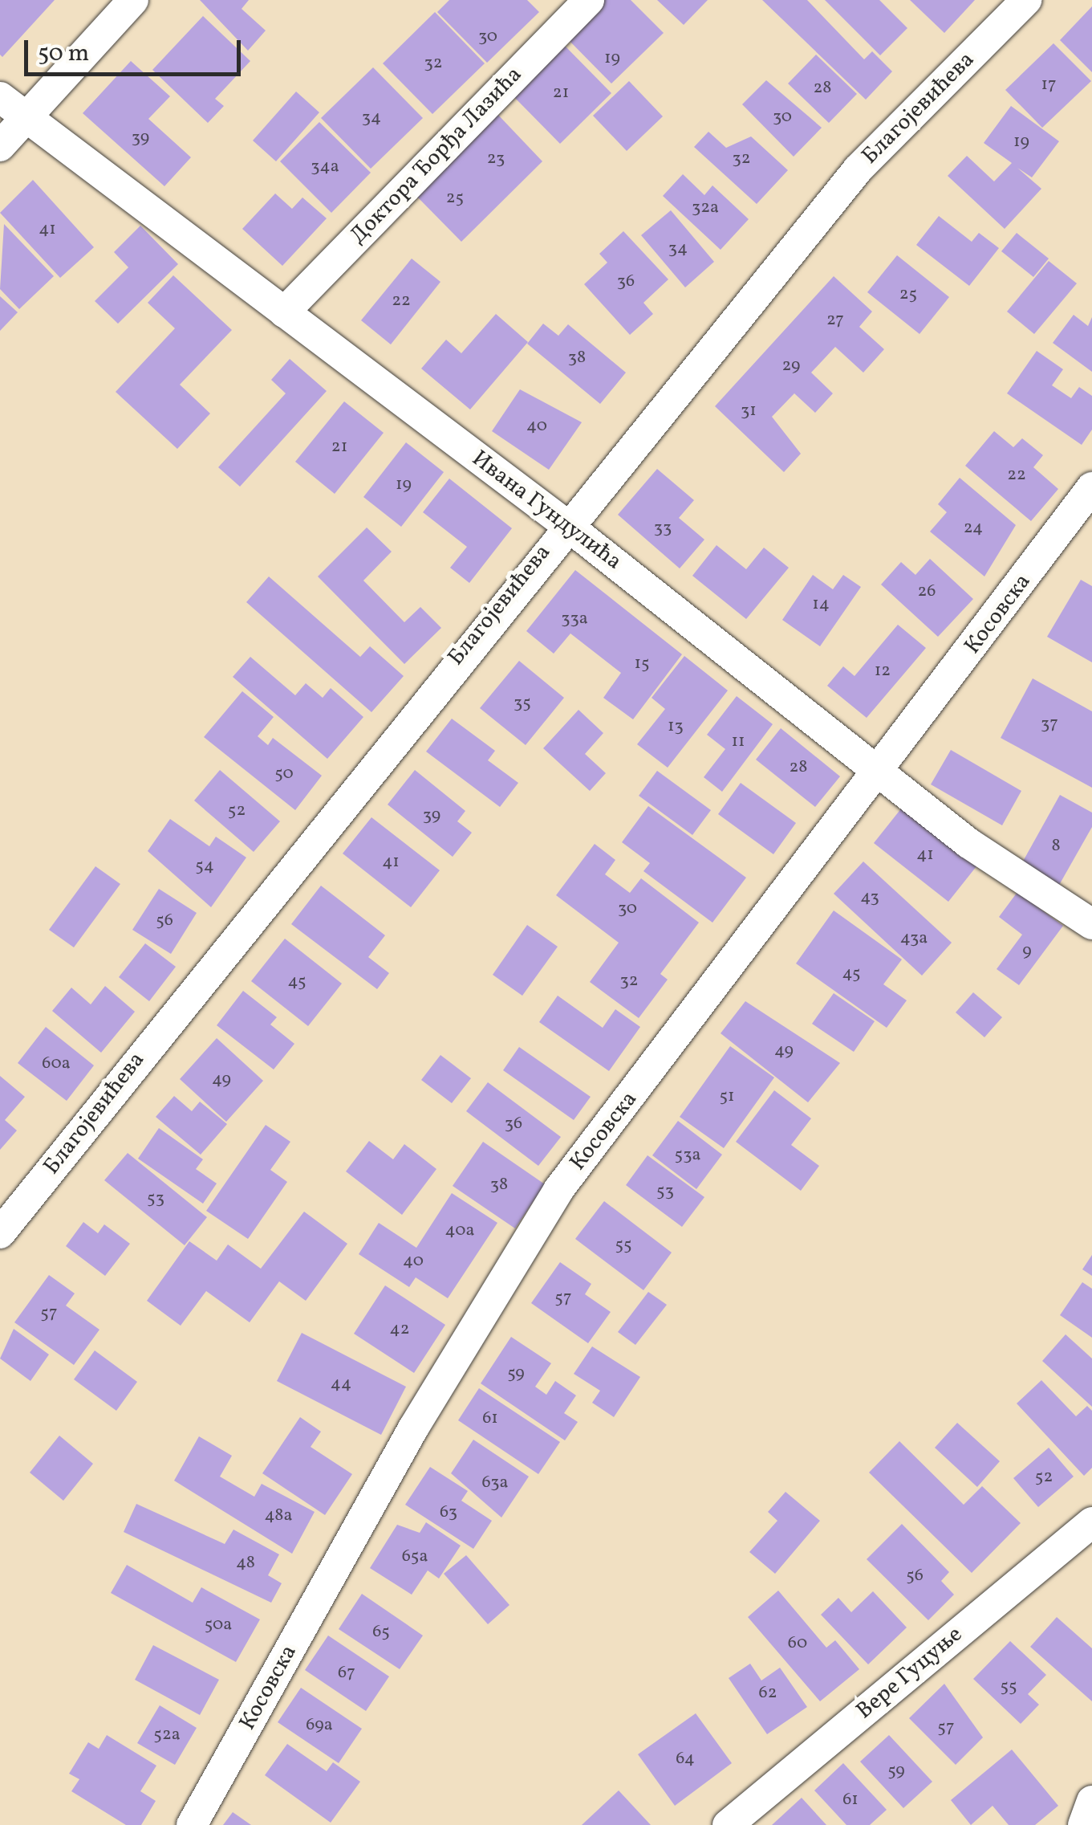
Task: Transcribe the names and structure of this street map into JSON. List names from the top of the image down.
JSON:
{
  "streets": {
    "street": [
      "Благојевићева",
      "Доктора Ђорђа Лазића",
      "Ивана Гундулића",
      "Косовска",
      "Вере Гуцуње"
    ]
  },
  "crossings": [
    ["Благојевићева", "Ивана Гундулића"],
    ["Доктора Ђорђа Лазића", "Ивана Гундулића"],
    ["Ивана Гундулића", "Косовска"]
  ],
  "house_numbers": [
    "30",
    "19",
    "32",
    "17",
    "28",
    "21",
    "30",
    "34",
    "39",
    "19",
    "23",
    "32",
    "34a",
    "25",
    "32a",
    "41",
    "34",
    "36",
    "25",
    "22",
    "27",
    "38",
    "29",
    "31",
    "40",
    "21",
    "22",
    "19",
    "33",
    "24",
    "26",
    "14",
    "33a",
    "15",
    "12",
    "35",
    "37",
    "13",
    "11",
    "28",
    "50",
    "52",
    "39",
    "8",
    "41",
    "41",
    "54",
    "43",
    "30",
    "56",
    "43a",
    "9",
    "45",
    "32",
    "45",
    "49",
    "60a",
    "49",
    "51",
    "36",
    "53a",
    "38",
    "53",
    "53",
    "40a",
    "55",
    "40",
    "57",
    "57",
    "42",
    "59",
    "44",
    "61",
    "52",
    "63a",
    "63",
    "48a",
    "65a",
    "48",
    "56",
    "50a",
    "65",
    "60",
    "67",
    "55",
    "62",
    "69a",
    "57",
    "52a",
    "64",
    "59",
    "61"
  ],
  "scale_bar": "50 m"
}
